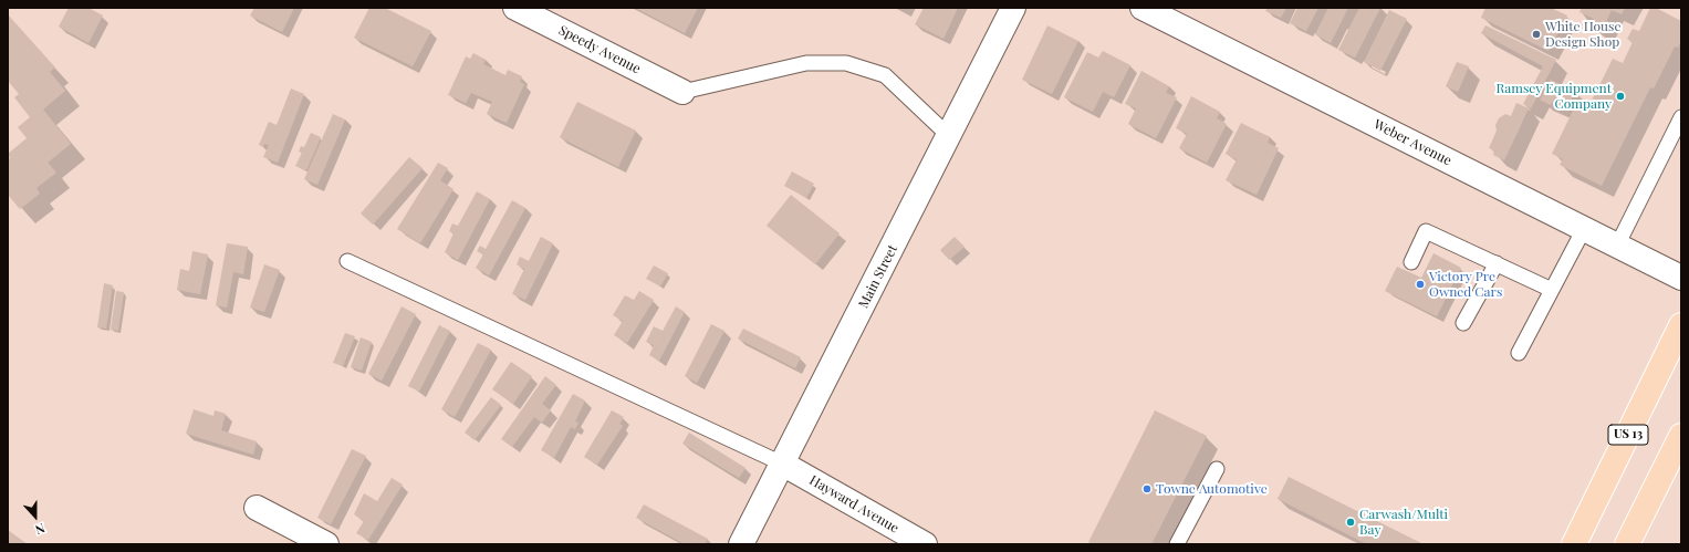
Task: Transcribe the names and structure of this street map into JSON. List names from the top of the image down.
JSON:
{
  "streets": {
    "main road": ["US 13"],
    "street": [
      "Speedy Avenue",
      "Weber Avenue",
      "Main Street",
      "Hayward Avenue"
    ]
  },
  "crossings": [
    ["Main Street", "Hayward Avenue"]
  ],
  "places": [
    "White House Design Shop",
    "Ramsey Equipment Company",
    "Victory Pre Owned Cars",
    "Towne Automotive",
    "Carwash/Multi Bay"
  ],
  "north": "bottom"
}
